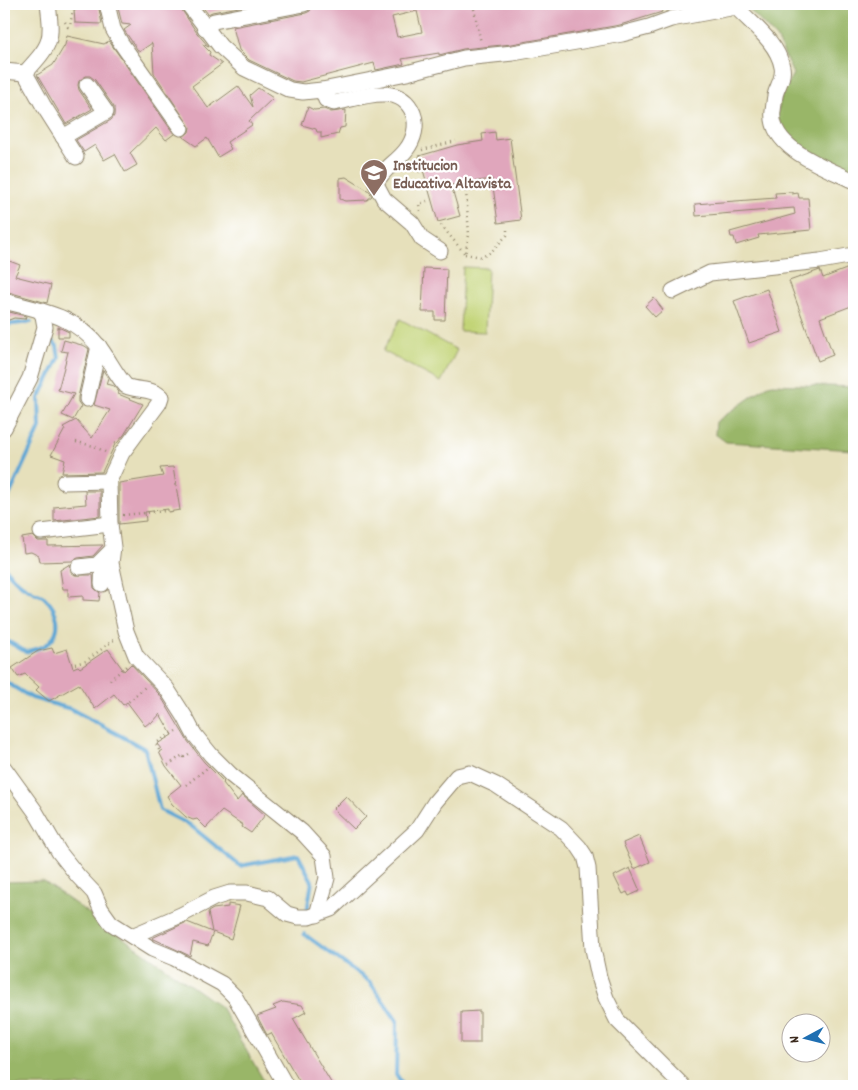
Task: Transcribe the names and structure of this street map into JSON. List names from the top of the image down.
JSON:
{
  "places": {
    "school or university": ["Institucion Educativa Altavista"]
  },
  "north": "left"
}
